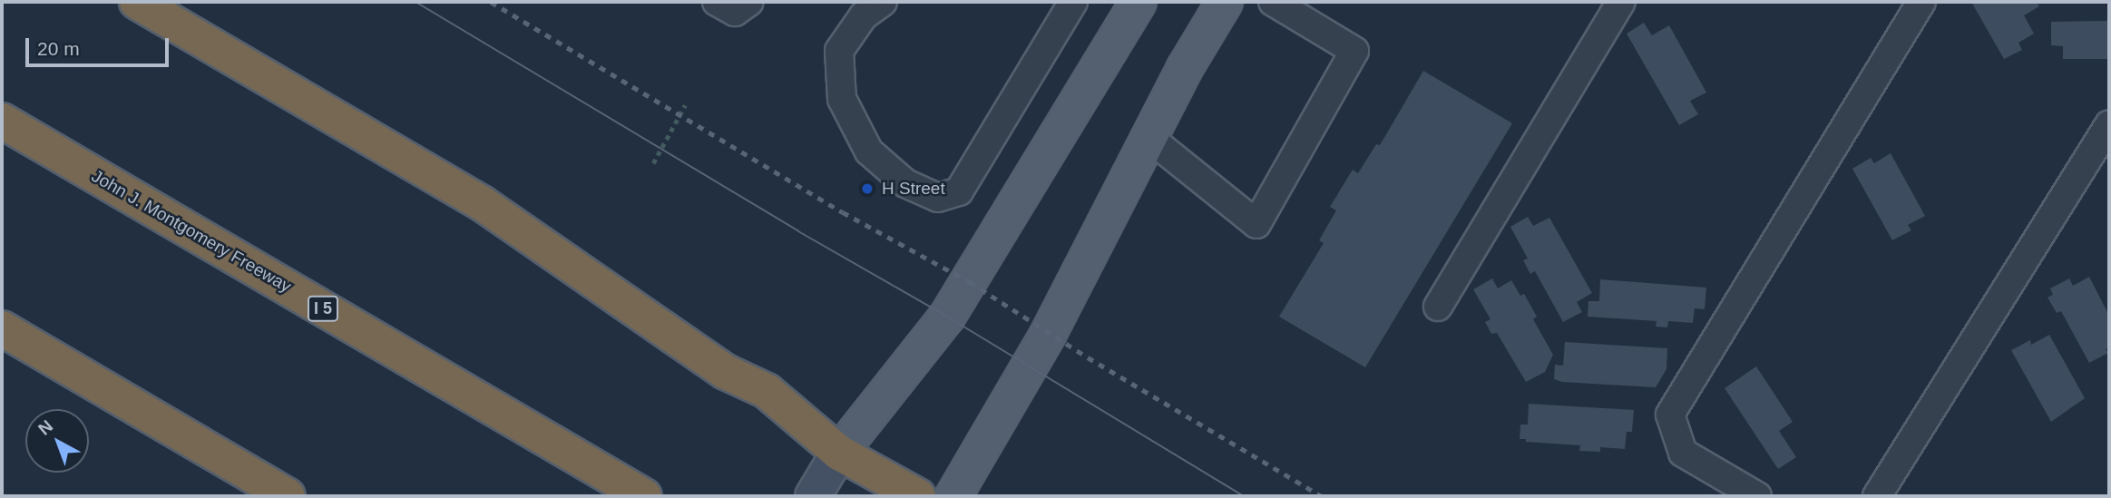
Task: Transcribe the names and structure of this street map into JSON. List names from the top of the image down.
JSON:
{
  "streets": {
    "highway": ["John J. Montgomery Freeway", "I 5"]
  },
  "places": ["H Street"],
  "scale_bar": "20 m",
  "north": "top left"
}
